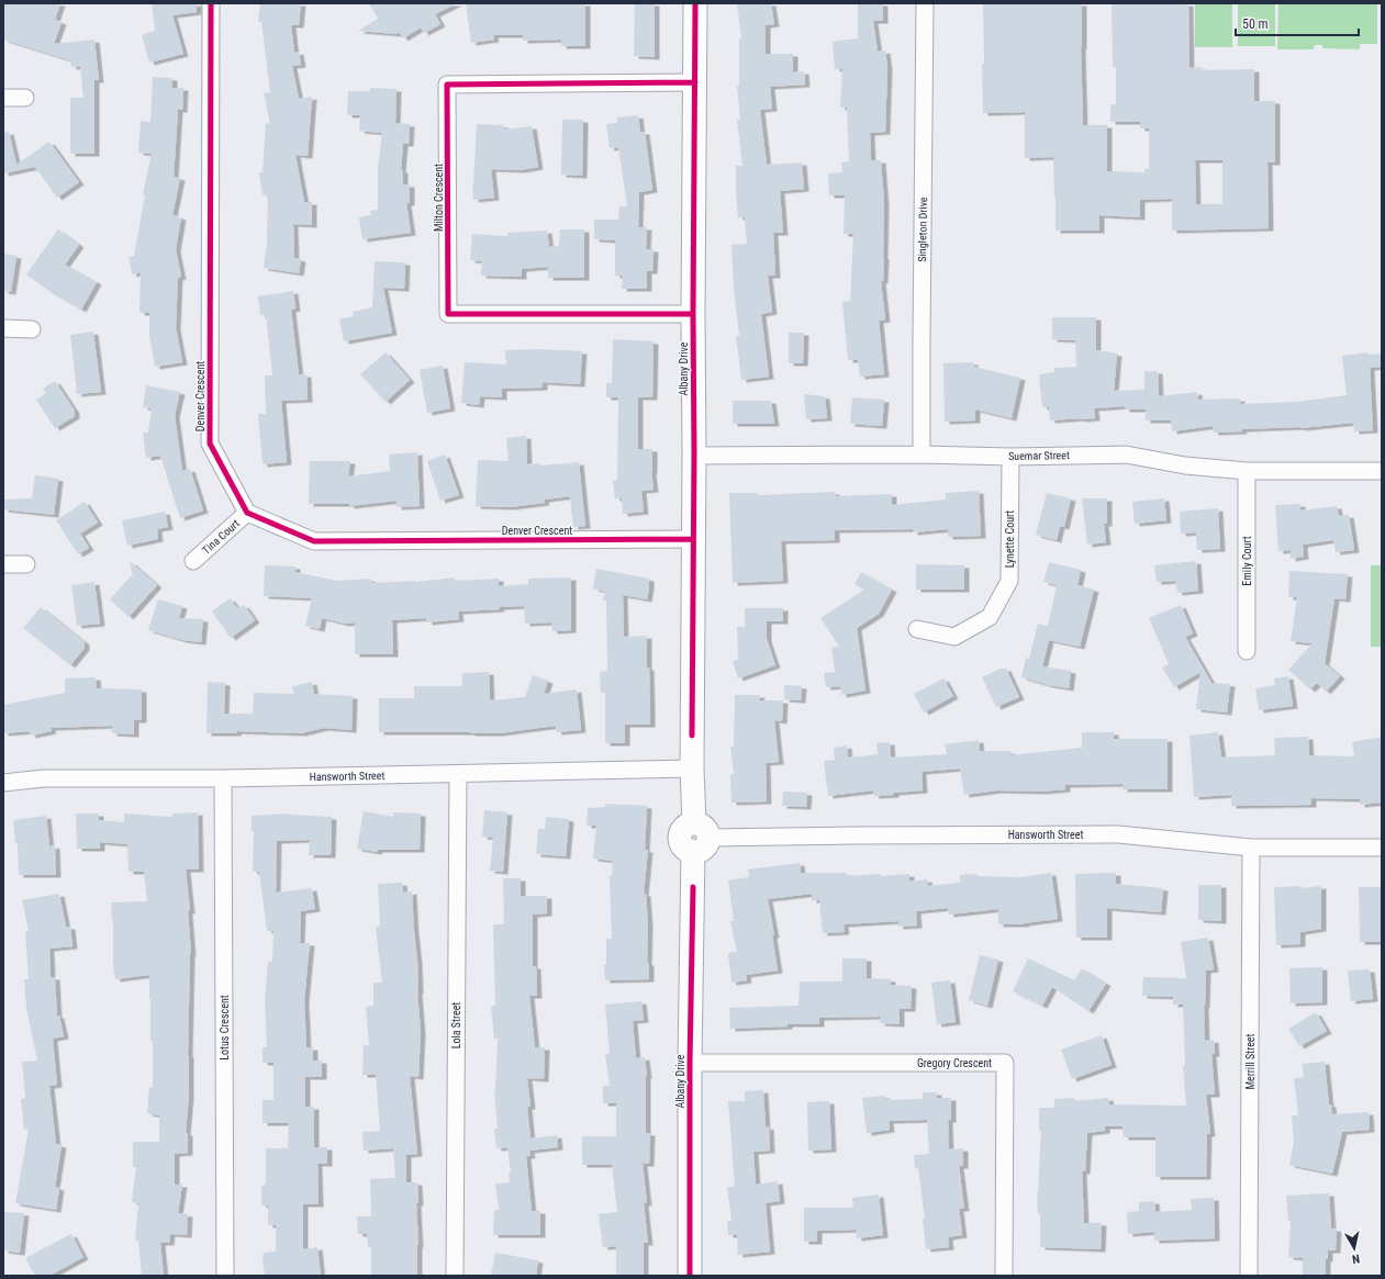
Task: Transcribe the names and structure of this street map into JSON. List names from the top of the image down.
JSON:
{
  "streets": {
    "street": [
      "Milton Crescent",
      "Singleton Drive",
      "Albany Drive",
      "Denver Crescent",
      "Suemar Street",
      "Tina Court",
      "Lynette Court",
      "Emily Court",
      "Hansworth Street",
      "Lola Street",
      "Lotus Crescent",
      "Merrill Street",
      "Gregory Crescent"
    ]
  },
  "crossings": [
    ["Milton Crescent", "Albany Drive"],
    ["Singleton Drive", "Suemar Street"],
    ["Albany Drive", "Denver Crescent"],
    ["Albany Drive", "Suemar Street"],
    ["Albany Drive", "Hansworth Street"],
    ["Albany Drive", "Gregory Crescent"],
    ["Denver Crescent", "Tina Court"],
    ["Suemar Street", "Lynette Court"],
    ["Suemar Street", "Emily Court"],
    ["Hansworth Street", "Lola Street"],
    ["Hansworth Street", "Lotus Crescent"],
    ["Hansworth Street", "Merrill Street"]
  ],
  "scale_bar": "50 m",
  "north": "bottom"
}
